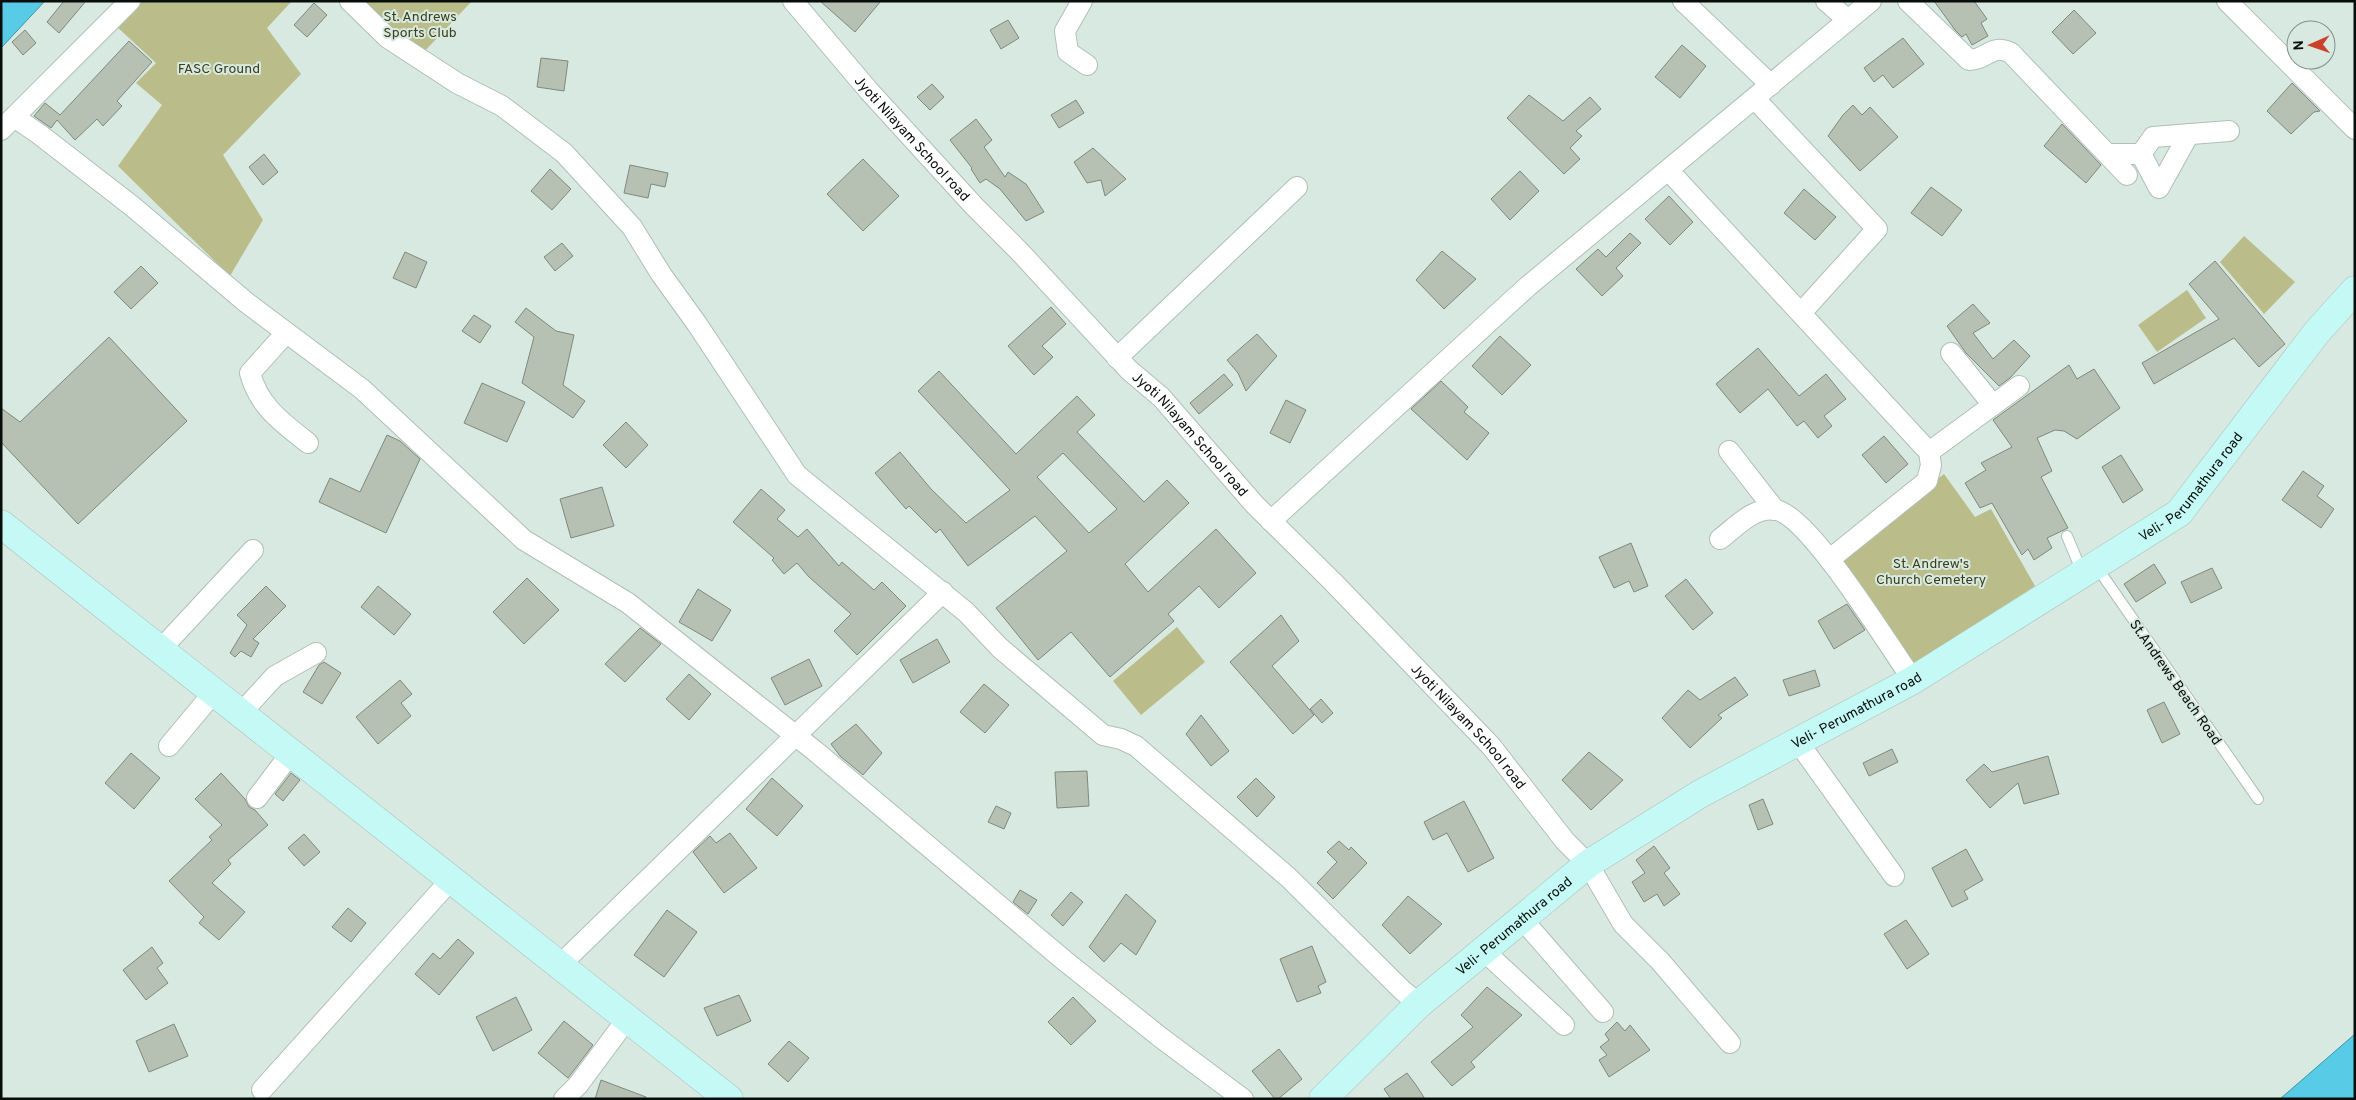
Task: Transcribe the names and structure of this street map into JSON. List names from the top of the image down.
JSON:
{
  "streets": {
    "main road": ["Veli- Perumathura road"],
    "street": ["Jyoti Nilayam School road"],
    "lane": ["St.Andrews Beach Road"]
  },
  "crossings": [
    ["Jyoti Nilayam School road", "Veli- Perumathura road"],
    ["Veli- Perumathura road", "St.Andrews Beach Road"]
  ],
  "parks": ["St. Andrews Sports Club", "FASC Ground", "St. Andrew's Church Cemetery"],
  "north": "left"
}
